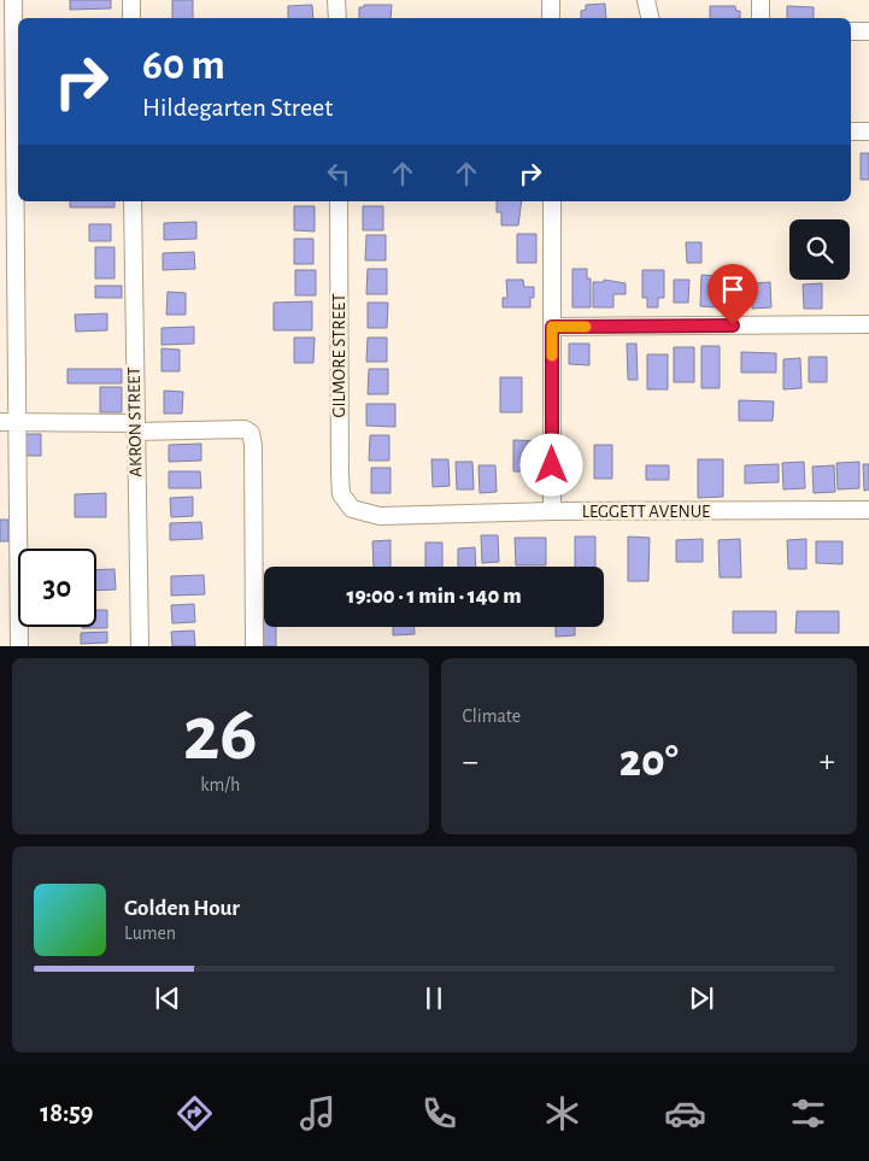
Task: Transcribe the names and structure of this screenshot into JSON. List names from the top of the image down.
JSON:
{
  "streets": {
    "street": ["GILMORE STREET", "AKRON STREET", "LEGGETT AVENUE"]
  },
  "crossings": [
    ["GILMORE STREET", "LEGGETT AVENUE"]
  ],
  "page": {
    "turn": ["60 m", "Hildegarten Street"],
    "limit": "30",
    "trip": "19:00 · 1 min · 140 m",
    "tile": [
      ["26", "km/h"],
      "Climate"
    ],
    "heat": ["−", "20°", "+"],
    "song": ["Golden Hour", "Lumen"],
    "tabs": "18:59"
  }
}
